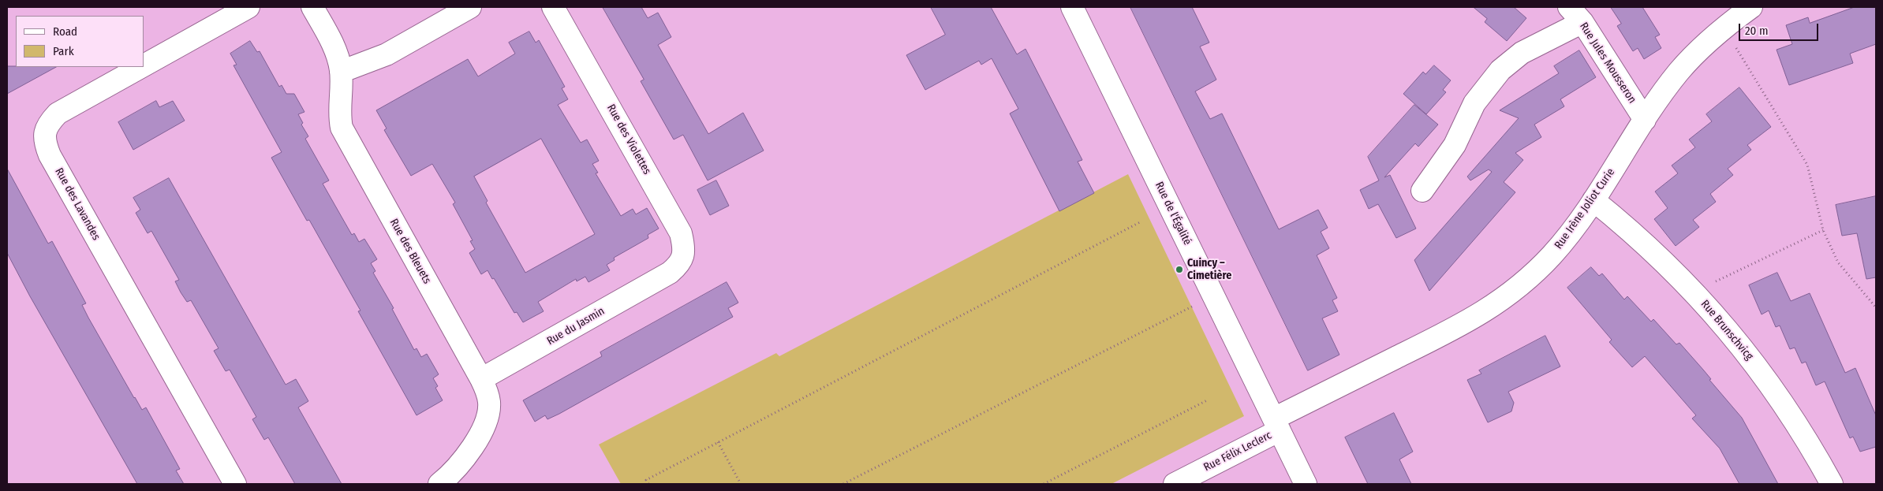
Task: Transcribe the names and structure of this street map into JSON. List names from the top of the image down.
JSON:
{
  "streets": {
    "street": [
      "Rue Jules Mousseron",
      "Rue des Violettes",
      "Rue des Lavandes",
      "Rue Irène Joliot Curie",
      "Rue de l'Égalité",
      "Rue des Bleuets",
      "Rue du Jasmin",
      "Rue Brunschvicg",
      "Rue Félix Leclerc"
    ]
  },
  "crossings": [
    ["Rue Jules Mousseron", "Rue Irène Joliot Curie"],
    ["Rue des Violettes", "Rue du Jasmin"],
    ["Rue Irène Joliot Curie", "Rue de l'Égalité"],
    ["Rue Irène Joliot Curie", "Rue Brunschvicg"],
    ["Rue Irène Joliot Curie", "Rue Félix Leclerc"],
    ["Rue de l'Égalité", "Rue Félix Leclerc"],
    ["Rue des Bleuets", "Rue du Jasmin"]
  ],
  "places": ["Cuincy – Cimetière"],
  "legend": ["Road", "Park"],
  "scale_bar": "20 m"
}
